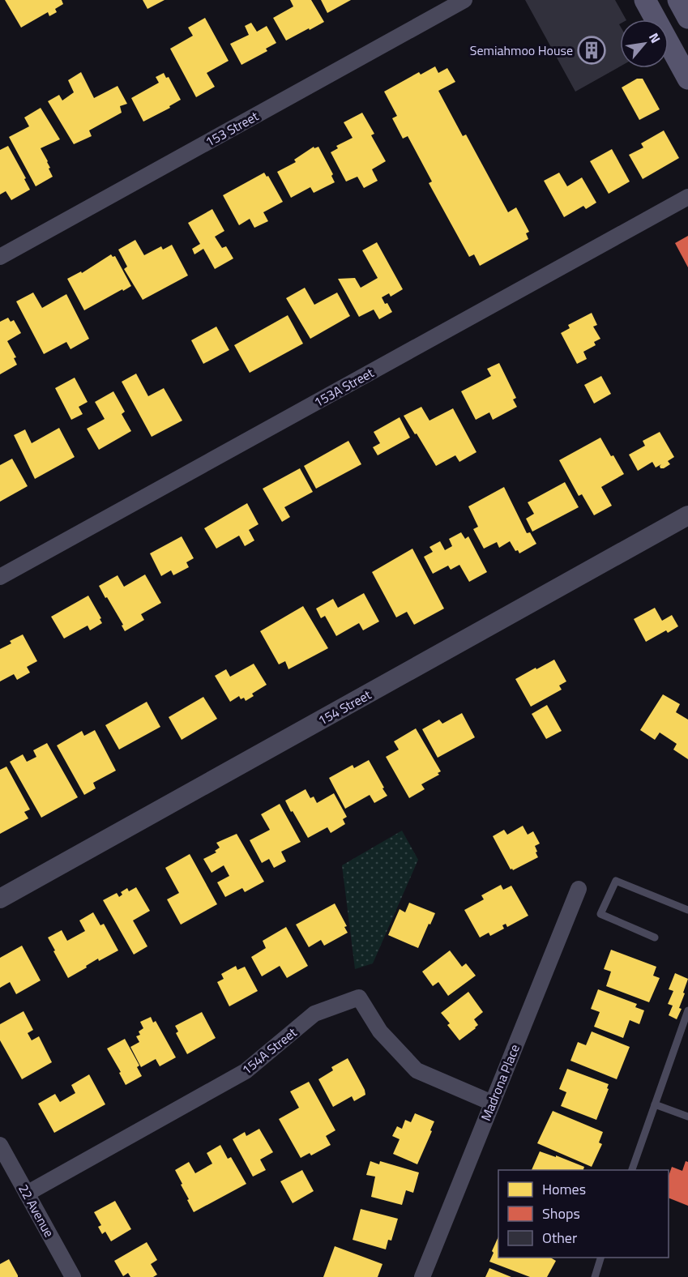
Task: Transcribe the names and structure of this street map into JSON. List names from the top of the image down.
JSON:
{
  "streets": {
    "street": [
      "153 Street",
      "153A Street",
      "154 Street",
      "154A Street",
      "Madrona Place",
      "22 Avenue"
    ]
  },
  "crossings": [
    ["154A Street", "Madrona Place"],
    ["154A Street", "22 Avenue"]
  ],
  "places": {
    "building": ["Semiahmoo House"]
  },
  "legend": ["Homes", "Shops", "Other"],
  "north": "top right"
}
